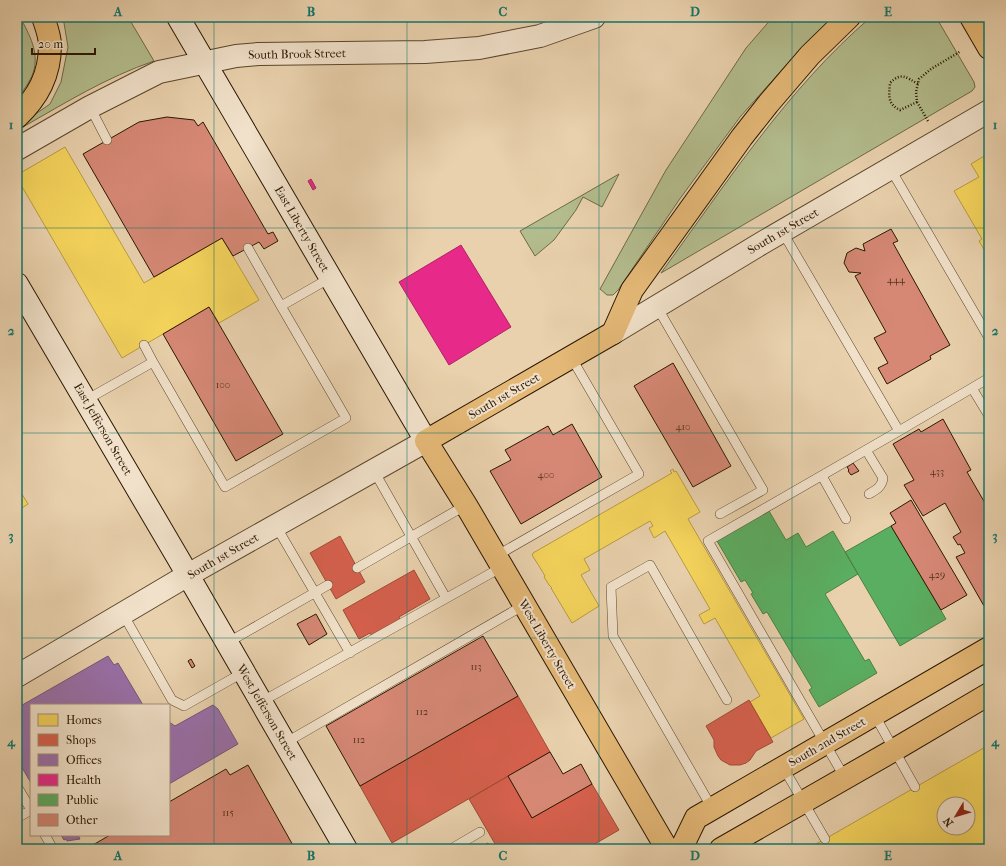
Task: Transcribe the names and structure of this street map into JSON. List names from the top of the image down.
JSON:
{
  "streets": {
    "main road": ["South 1st Street", "West Liberty Street", "South 2nd Street"],
    "street": [
      "South Brook Street",
      "East Liberty Street",
      "East Jefferson Street",
      "West Jefferson Street"
    ]
  },
  "crossings": [
    ["South Brook Street", "East Liberty Street"],
    ["East Liberty Street", "South 1st Street"],
    ["East Liberty Street", "West Liberty Street"],
    ["South 1st Street", "East Jefferson Street"],
    ["South 1st Street", "West Liberty Street"],
    ["South 1st Street", "West Jefferson Street"],
    ["East Jefferson Street", "West Jefferson Street"]
  ],
  "house_numbers": [
    "444",
    "100",
    "410",
    "433",
    "400",
    "429",
    "113",
    "112",
    "112",
    "115"
  ],
  "legend": [
    "Homes",
    "Shops",
    "Offices",
    "Health",
    "Public",
    "Other"
  ],
  "scale_bar": "20 m",
  "north": "bottom left",
  "grid": {
    "columns": [
      "A",
      "B",
      "C",
      "D",
      "E"
    ],
    "rows": [
      "1",
      "2",
      "3",
      "4"
    ]
  }
}
